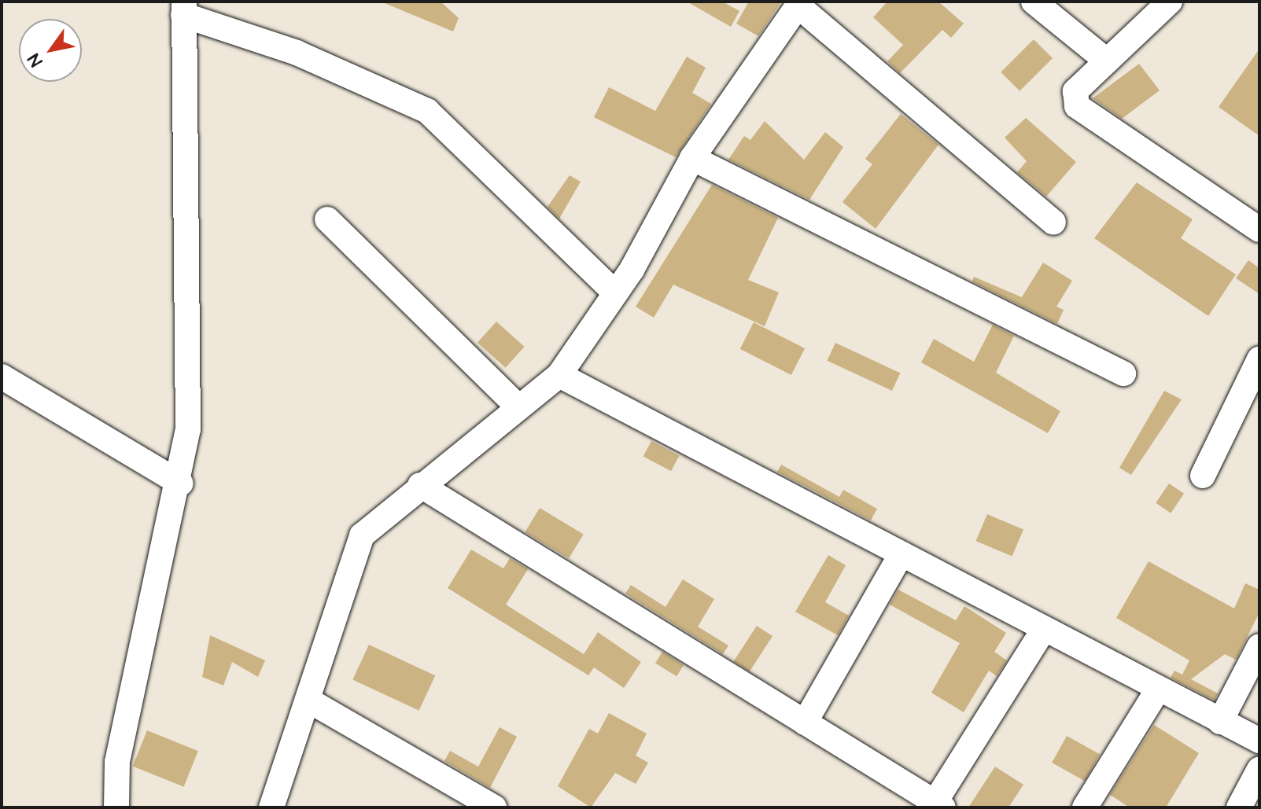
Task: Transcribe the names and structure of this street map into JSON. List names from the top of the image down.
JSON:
{
  "north": "bottom left"
}
